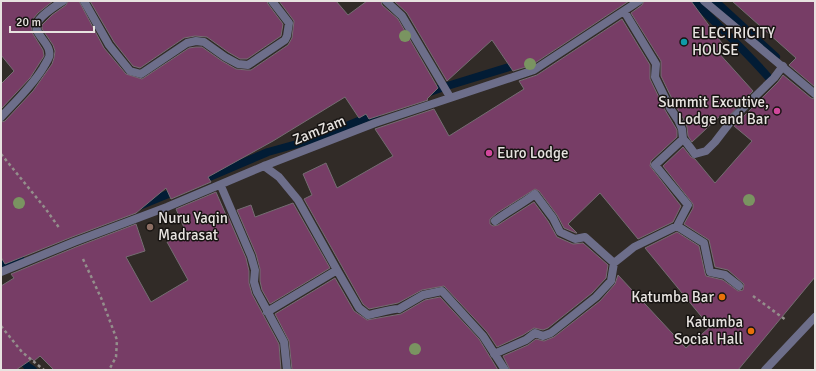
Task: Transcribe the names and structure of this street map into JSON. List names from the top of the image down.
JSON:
{
  "streets": {
    "street": ["ZamZam"]
  },
  "places": [
    "ELECTRICITY HOUSE",
    "Summit Excutive, Lodge and Bar",
    "Euro Lodge",
    "Nuru Yaqin Madrasat",
    "Katumba Bar",
    "Katumba Social Hall"
  ],
  "scale_bar": "20 m"
}
